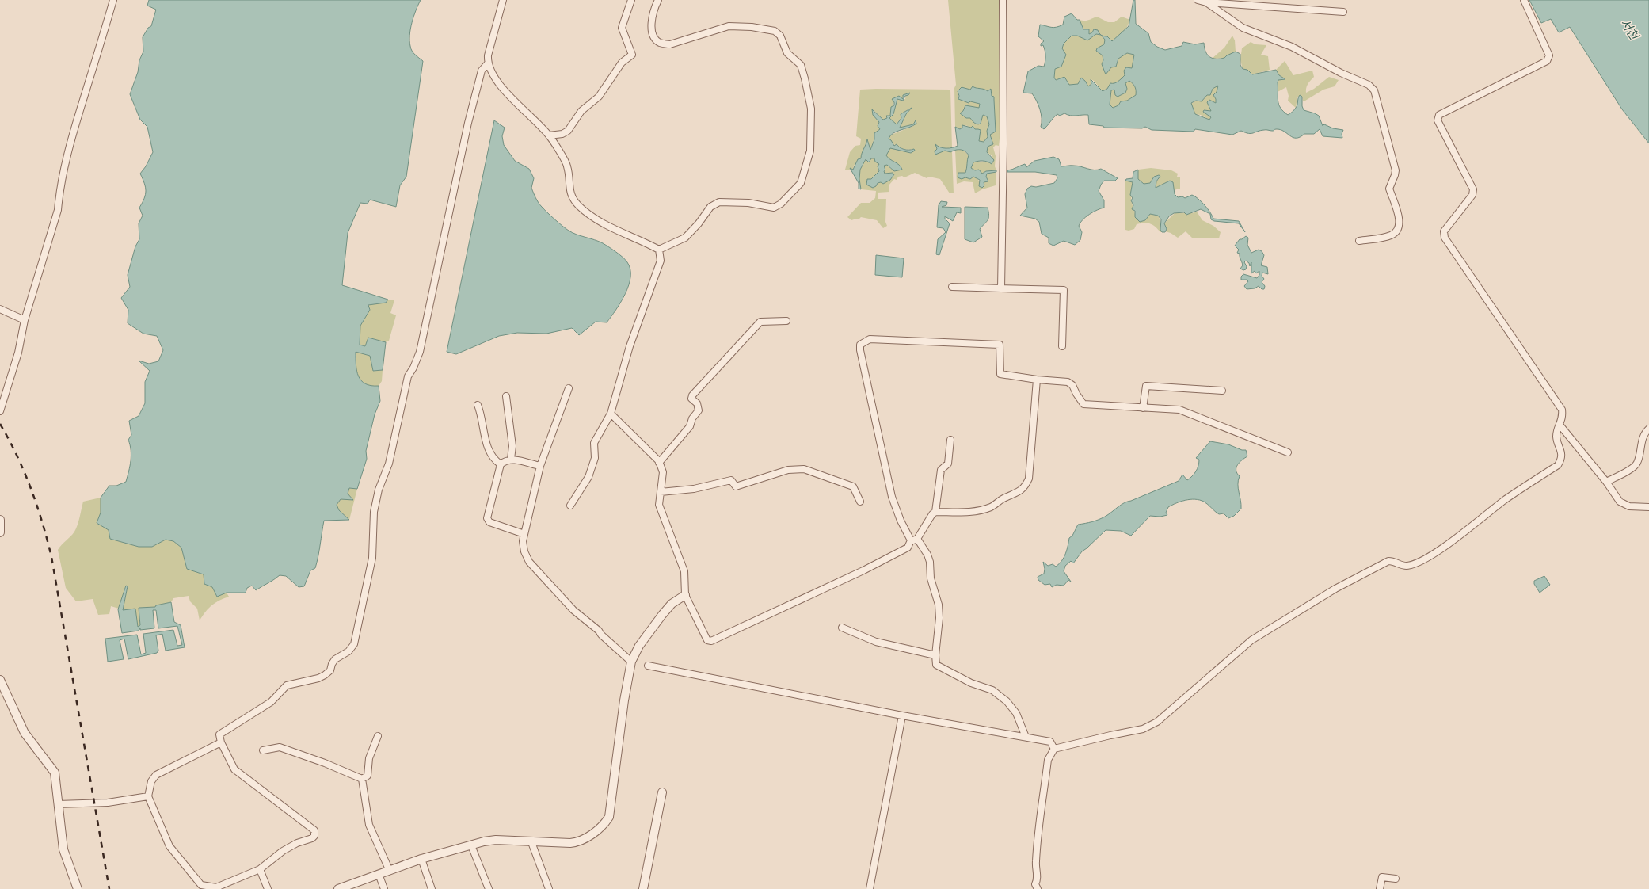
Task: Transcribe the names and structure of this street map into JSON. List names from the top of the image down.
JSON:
{
  "water": ["서천"]
}
